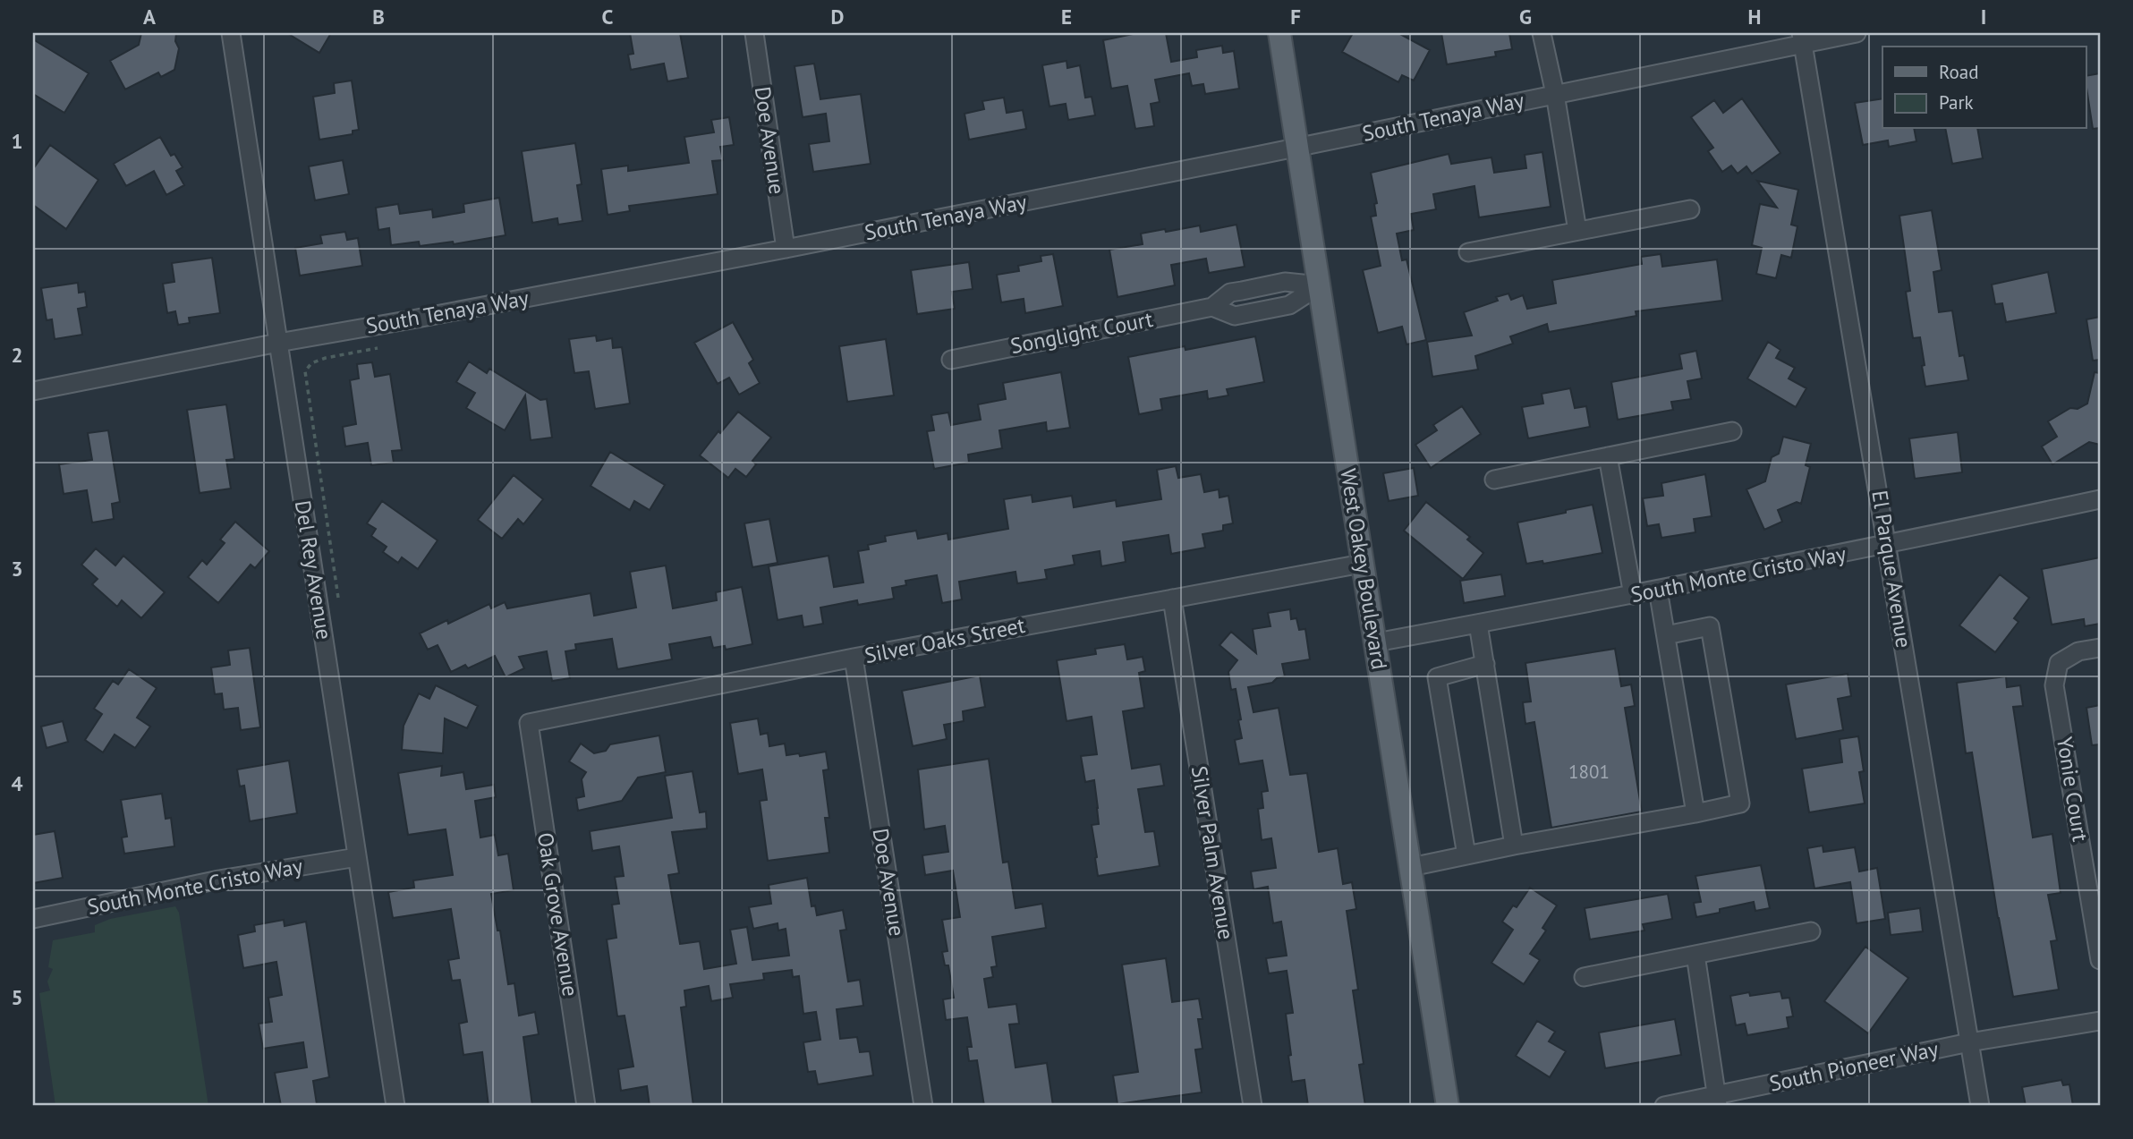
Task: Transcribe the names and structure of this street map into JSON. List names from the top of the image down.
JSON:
{
  "streets": {
    "main road": ["West Oakey Boulevard"],
    "street": [
      "South Tenaya Way",
      "Doe Avenue",
      "Songlight Court",
      "El Parque Avenue",
      "Del Rey Avenue",
      "South Monte Cristo Way",
      "Silver Oaks Street",
      "Yonie Court",
      "Silver Palm Avenue",
      "Oak Grove Avenue",
      "South Pioneer Way"
    ]
  },
  "crossings": [
    ["South Tenaya Way", "Doe Avenue"],
    ["South Tenaya Way", "West Oakey Boulevard"],
    ["South Tenaya Way", "El Parque Avenue"],
    ["South Tenaya Way", "Del Rey Avenue"],
    ["Doe Avenue", "Silver Oaks Street"],
    ["Songlight Court", "West Oakey Boulevard"],
    ["West Oakey Boulevard", "South Monte Cristo Way"],
    ["West Oakey Boulevard", "Silver Oaks Street"],
    ["El Parque Avenue", "South Monte Cristo Way"],
    ["El Parque Avenue", "South Pioneer Way"],
    ["Del Rey Avenue", "South Monte Cristo Way"],
    ["Silver Oaks Street", "Silver Palm Avenue"],
    ["Silver Oaks Street", "Oak Grove Avenue"]
  ],
  "house_numbers": ["1801"],
  "legend": ["Road", "Park"],
  "grid": {
    "columns": [
      "A",
      "B",
      "C",
      "D",
      "E",
      "F",
      "G",
      "H",
      "I"
    ],
    "rows": [
      "1",
      "2",
      "3",
      "4",
      "5"
    ]
  }
}
